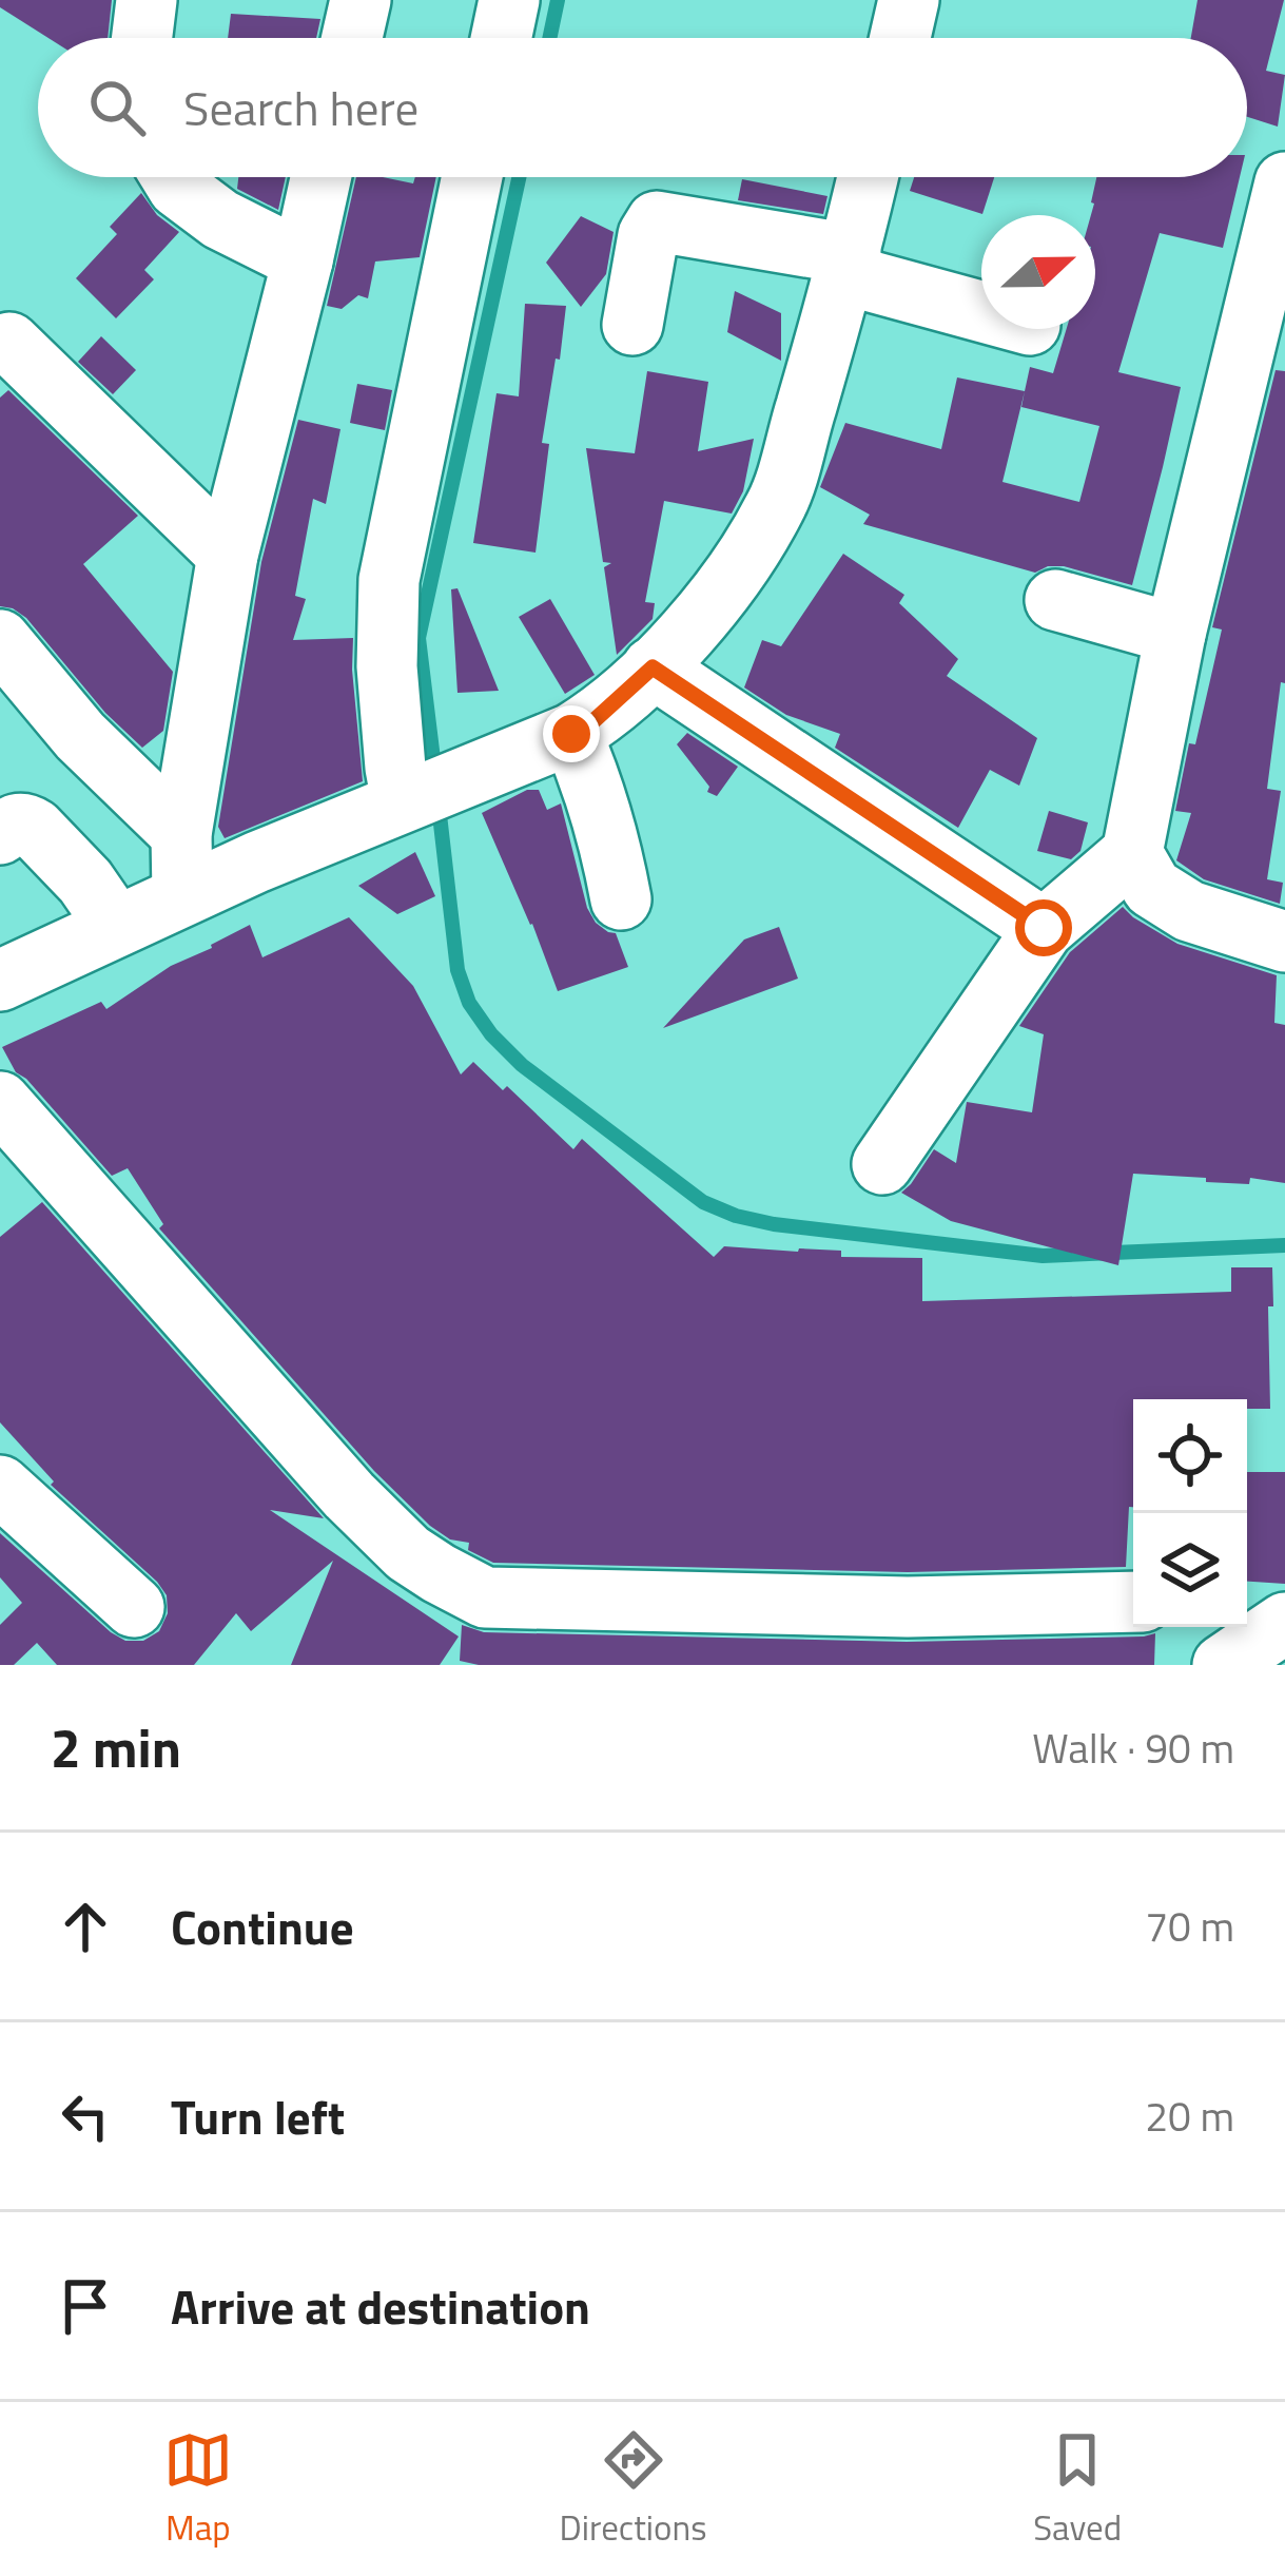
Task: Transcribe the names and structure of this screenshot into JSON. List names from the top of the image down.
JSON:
{
  "north": "right",
  "page": {
    "search": "Search here",
    "heading": ["2 min", "Walk · 90 m"],
    "list": [
      ["Continue", "70 m"],
      ["Turn left", "20 m"],
      "Arrive at destination"
    ],
    "nav": ["Map", "Directions", "Saved"]
  }
}
